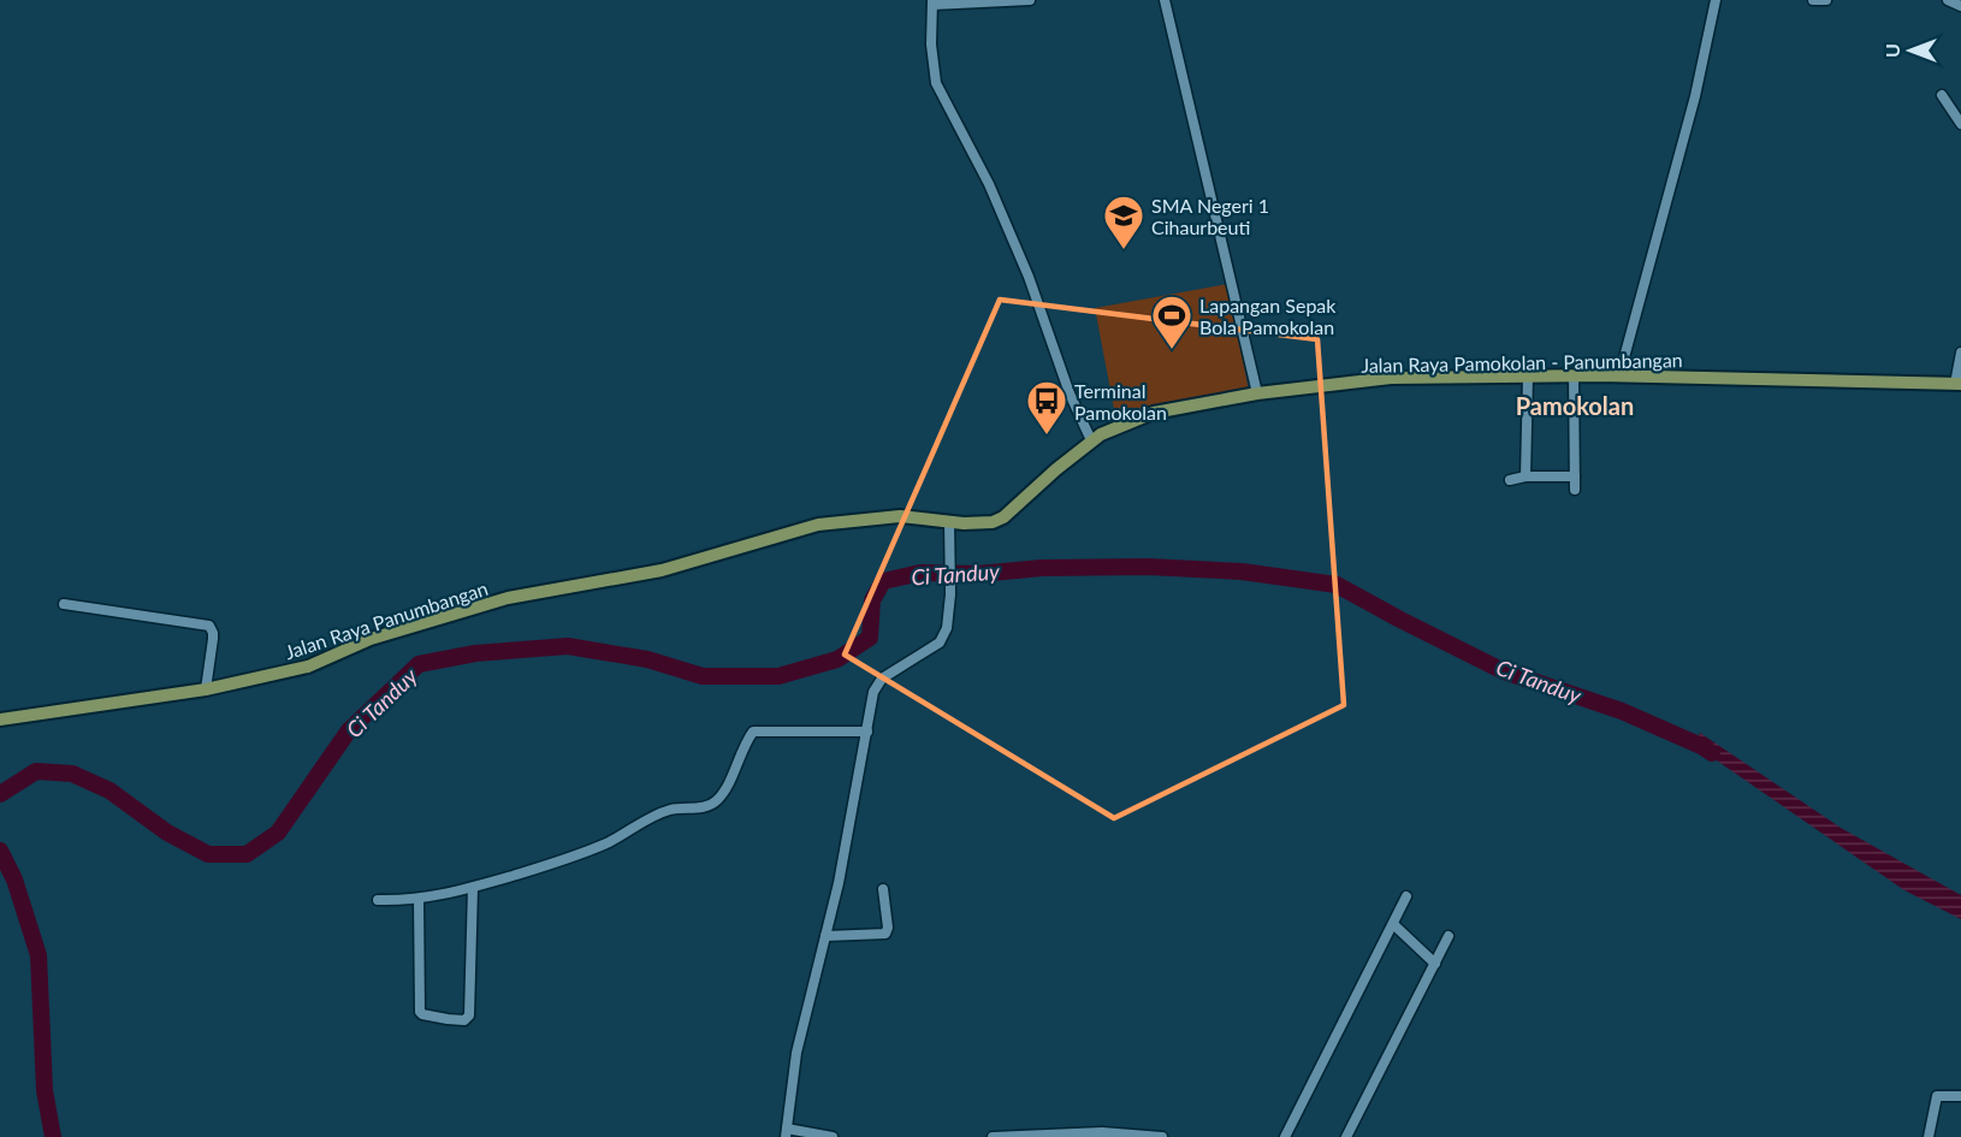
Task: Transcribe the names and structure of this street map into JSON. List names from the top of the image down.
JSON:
{
  "streets": {
    "main road": ["Jalan Raya Pamokolan - Panumbangan", "Jalan Raya Panumbangan"]
  },
  "crossings": [
    ["Jalan Raya Pamokolan - Panumbangan", "Jalan Raya Panumbangan"]
  ],
  "districts": ["Pamokolan"],
  "water": ["Ci Tanduy"],
  "places": {
    "school or university": ["SMA Negeri 1 Cihaurbeuti"],
    "sports": ["Lapangan Sepak Bola Pamokolan"],
    "bus stop": ["Terminal Pamokolan"]
  },
  "north": "left"
}
